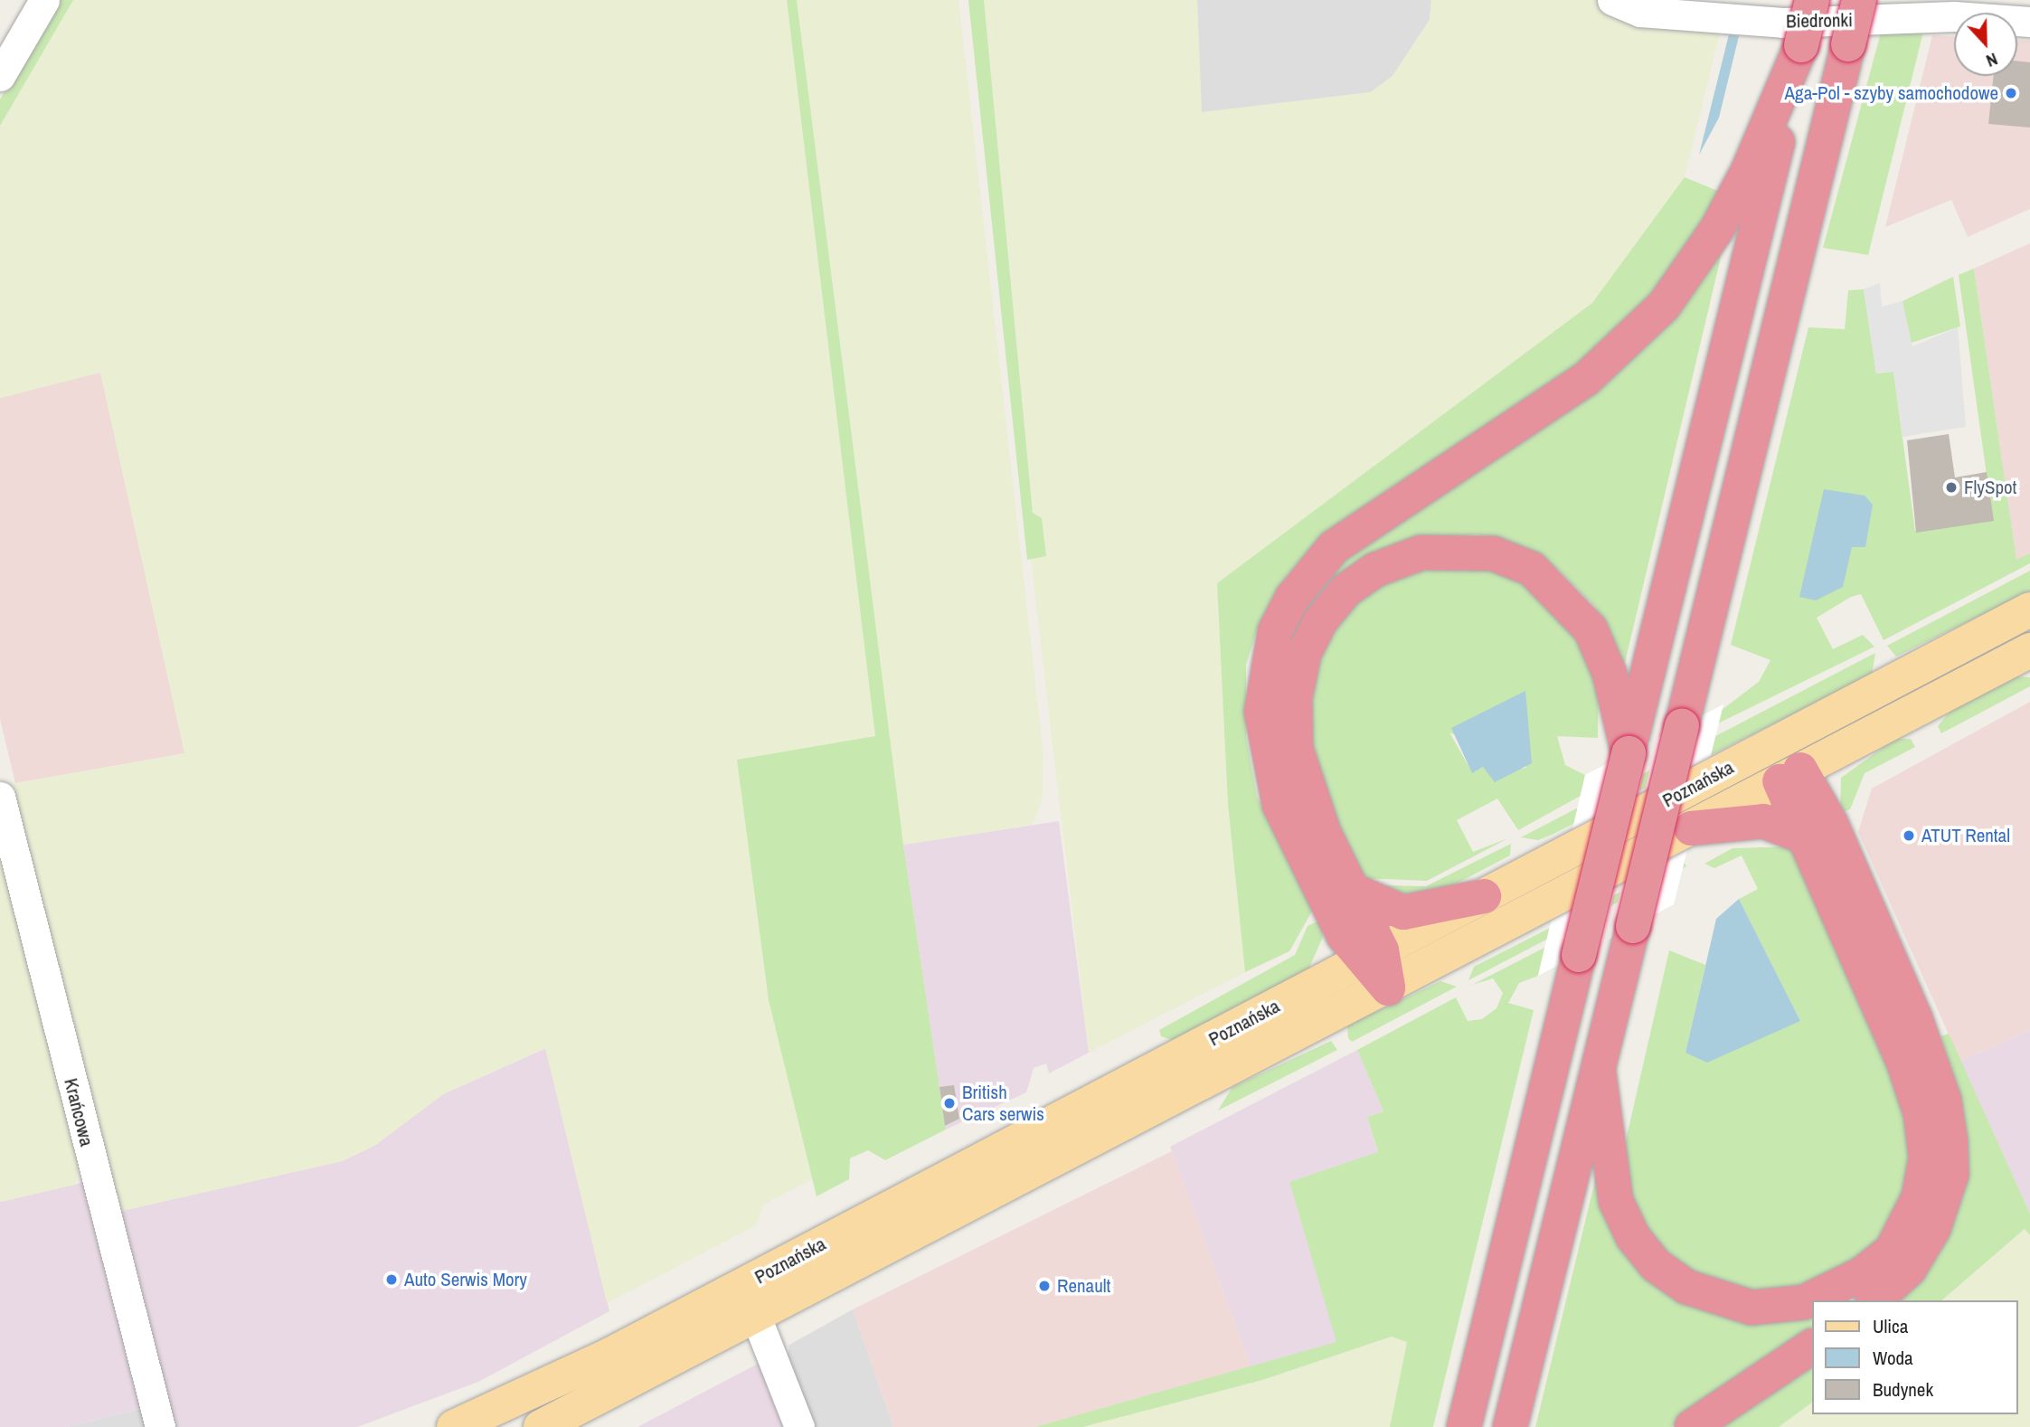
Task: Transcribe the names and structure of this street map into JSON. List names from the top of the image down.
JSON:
{
  "streets": {
    "main road": ["Poznańska"],
    "street": ["Biedronki", "Krańcowa"]
  },
  "places": [
    "Aga-Pol - szyby samochodowe",
    "FlySpot",
    "ATUT Rental",
    "British Cars serwis",
    "Auto Serwis Mory",
    "Renault"
  ],
  "legend": ["Ulica", "Woda", "Budynek"],
  "north": "bottom"
}
